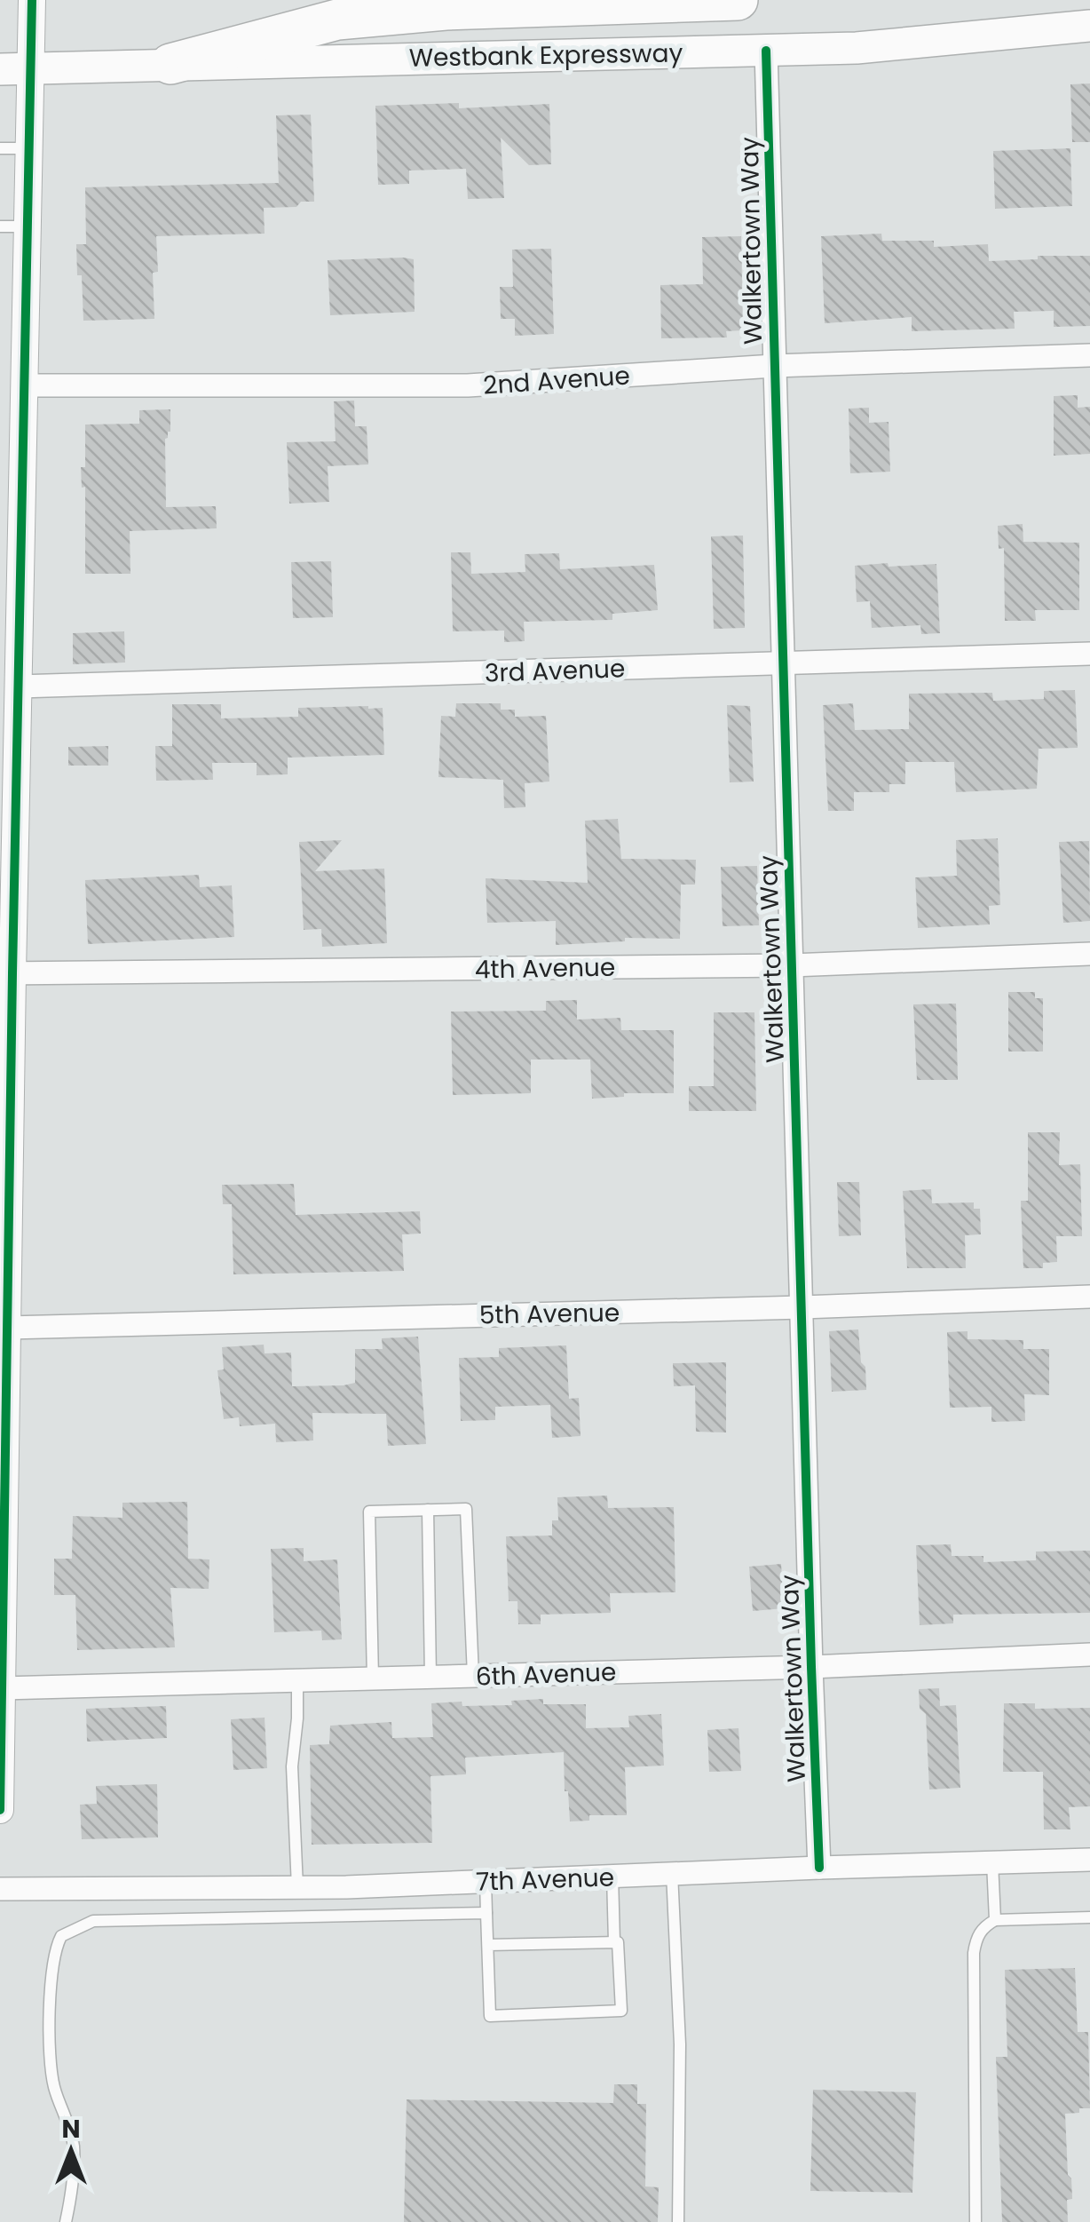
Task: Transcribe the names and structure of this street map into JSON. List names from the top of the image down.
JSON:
{
  "streets": {
    "main road": ["Westbank Expressway"],
    "street": [
      "Walkertown Way",
      "2nd Avenue",
      "3rd Avenue",
      "4th Avenue",
      "5th Avenue",
      "6th Avenue",
      "7th Avenue"
    ]
  },
  "crossings": [
    ["Westbank Expressway", "Walkertown Way"],
    ["Walkertown Way", "2nd Avenue"],
    ["Walkertown Way", "3rd Avenue"],
    ["Walkertown Way", "4th Avenue"],
    ["Walkertown Way", "5th Avenue"],
    ["Walkertown Way", "6th Avenue"],
    ["Walkertown Way", "7th Avenue"]
  ],
  "north": "top"
}
